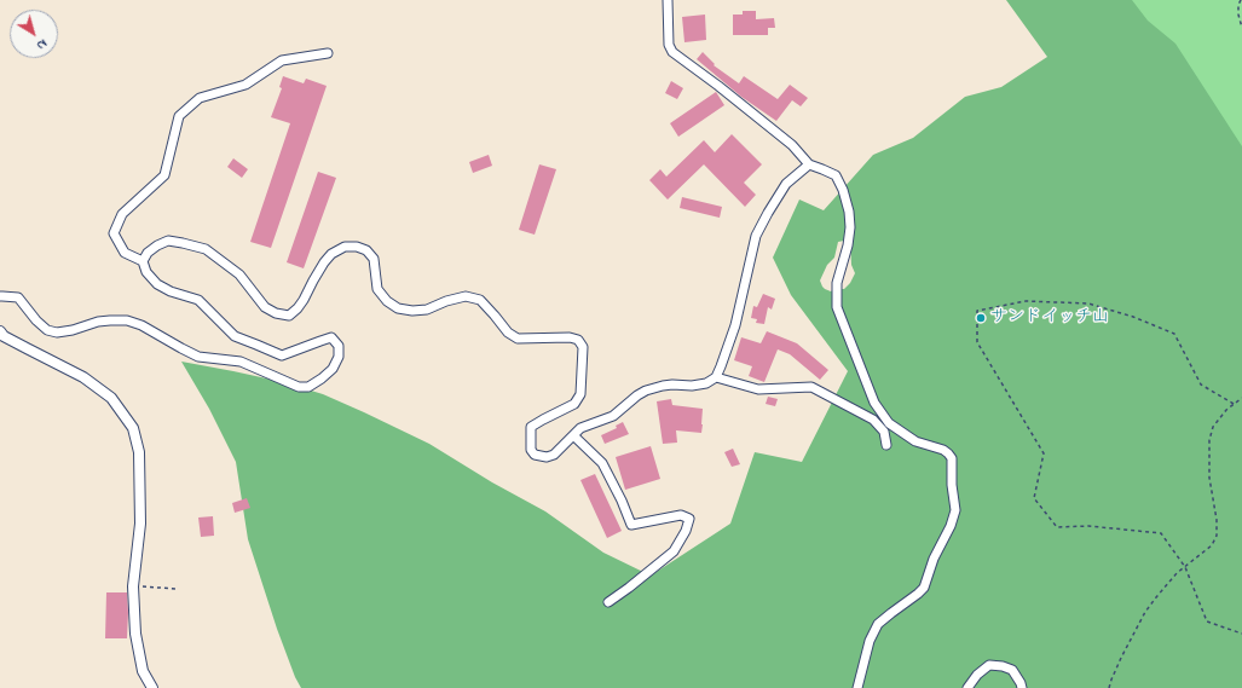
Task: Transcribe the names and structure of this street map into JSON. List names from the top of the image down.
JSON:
{
  "places": ["サンドイッチ山"],
  "north": "bottom right"
}
